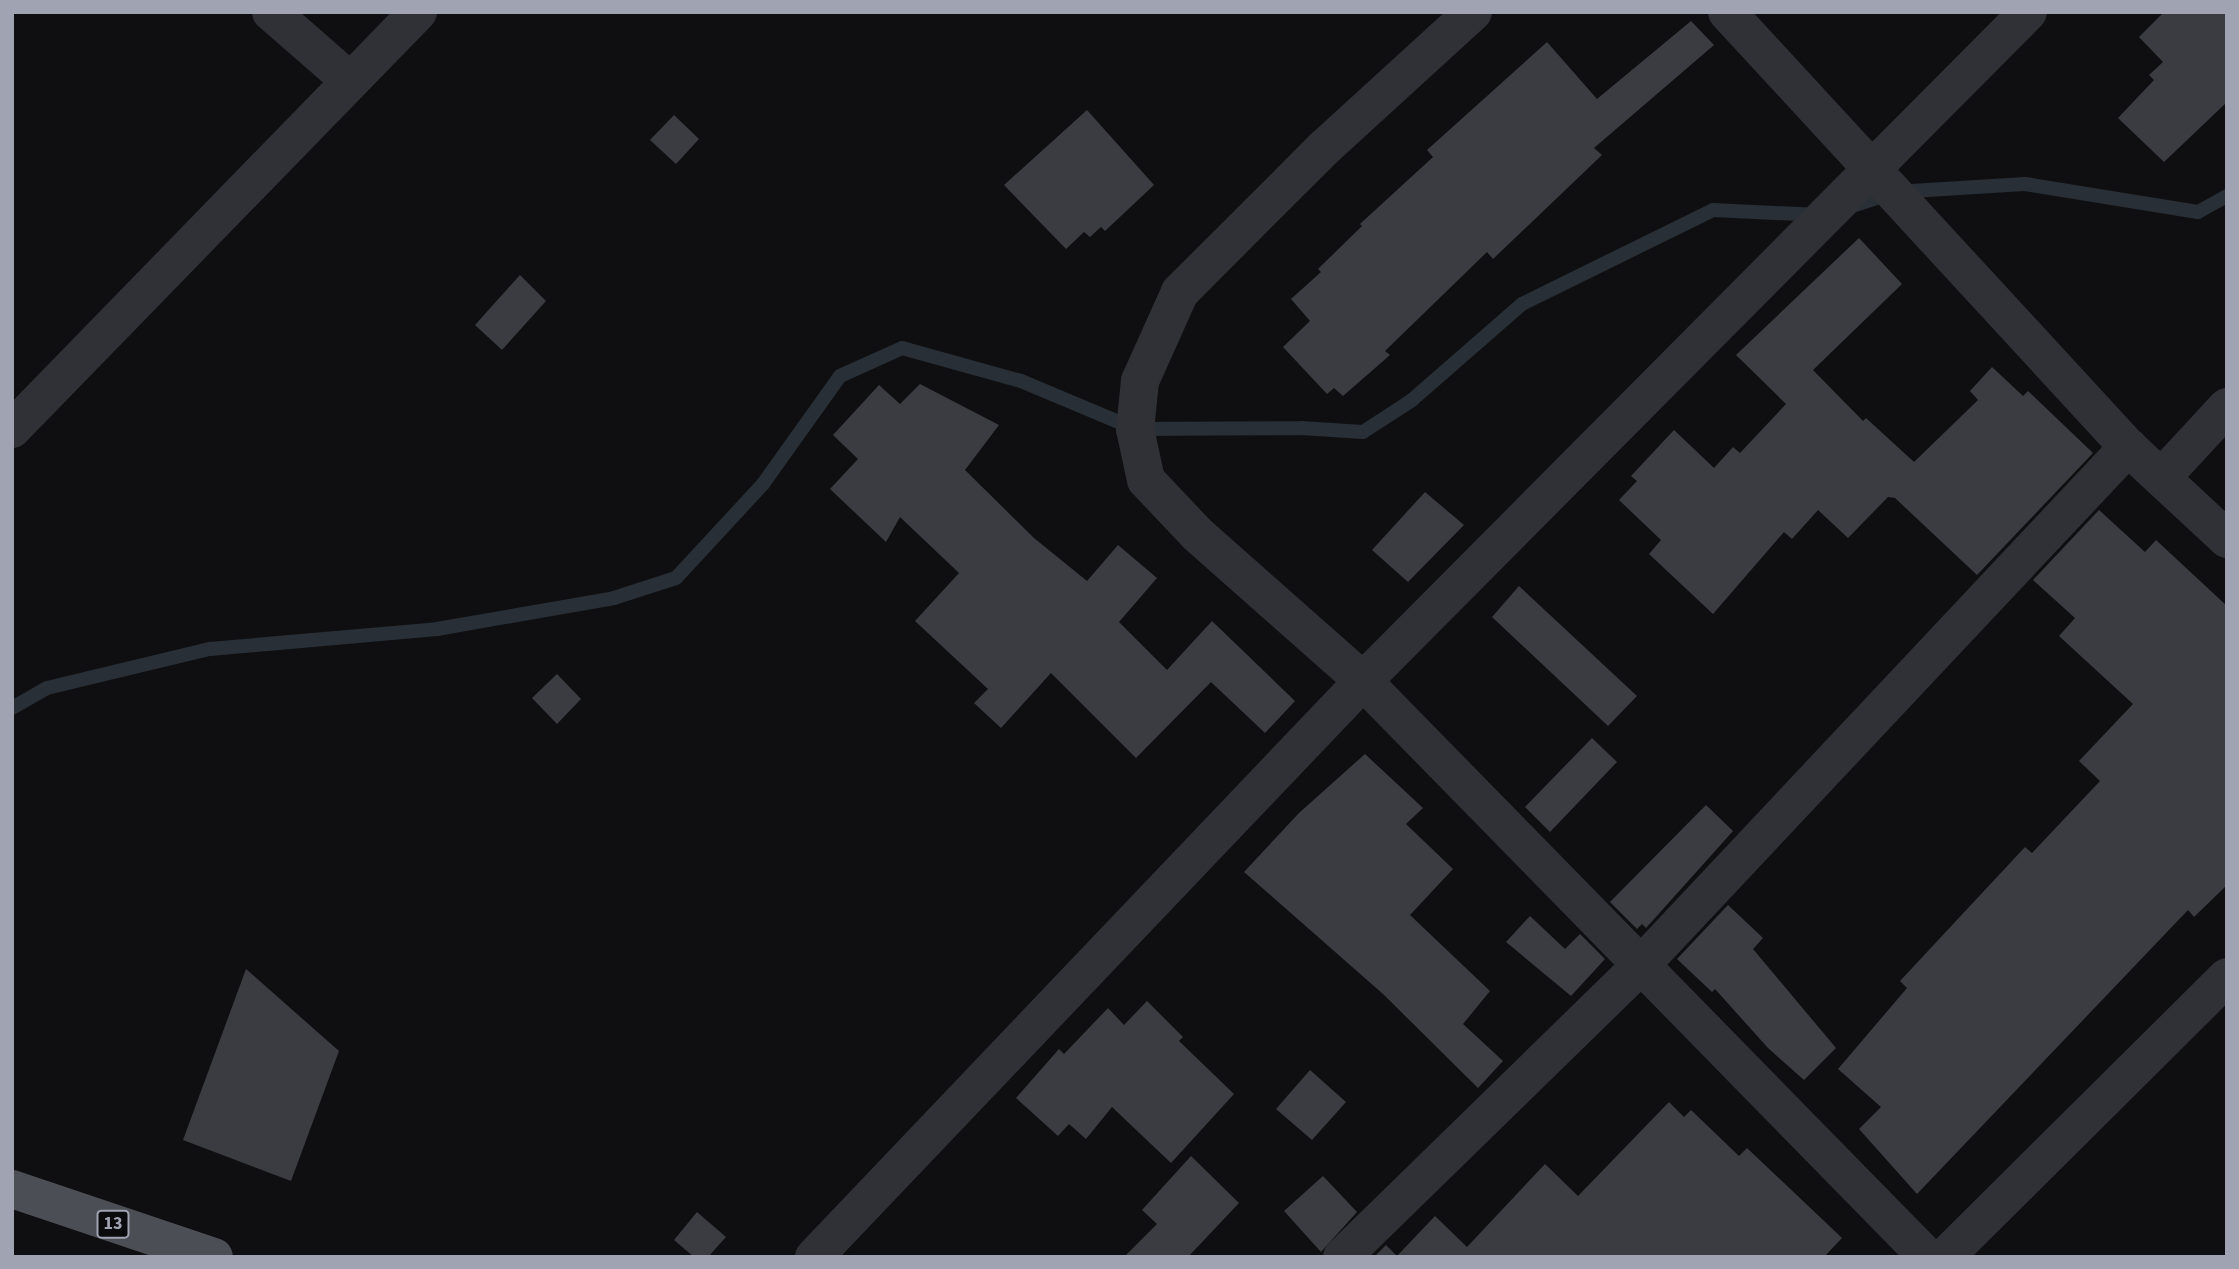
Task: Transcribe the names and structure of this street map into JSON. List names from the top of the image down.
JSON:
{
  "streets": {
    "main road": ["13"]
  }
}
